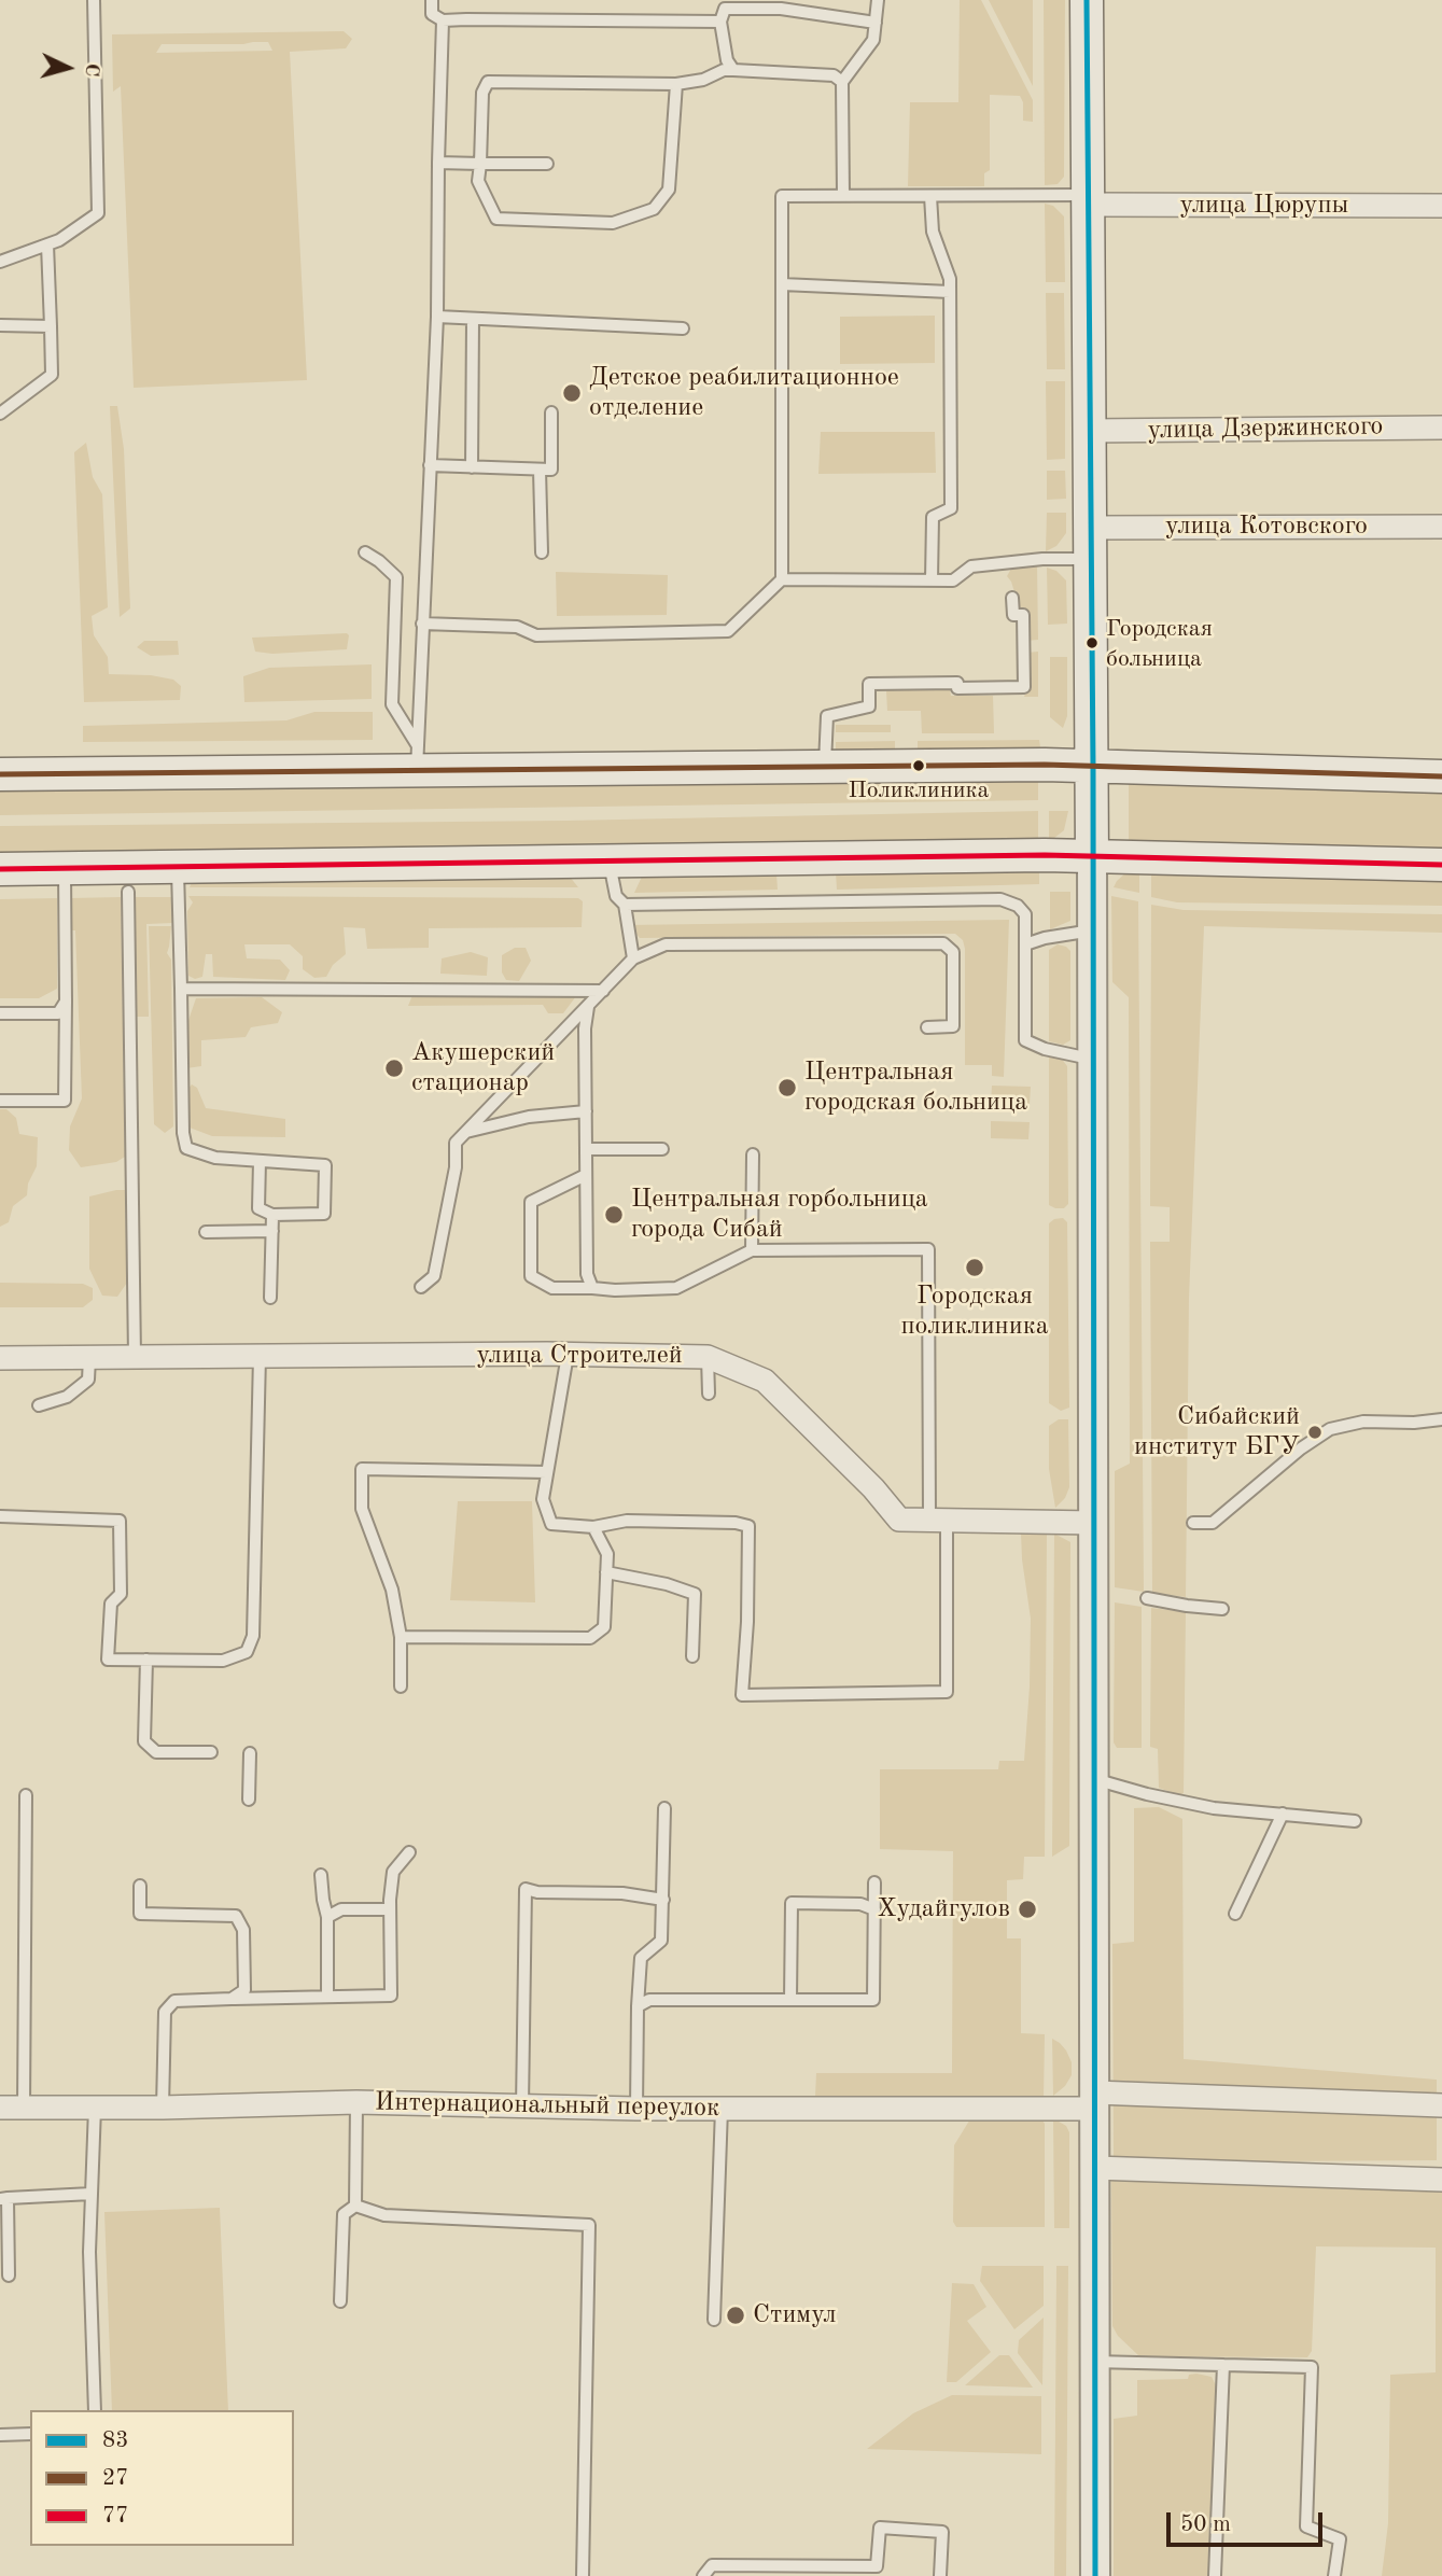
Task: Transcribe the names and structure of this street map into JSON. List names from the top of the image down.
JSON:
{
  "streets": {
    "street": [
      "улица Цюрупы",
      "улица Дзержинского",
      "улица Котовского",
      "улица Строителей",
      "Интернациональный переулок"
    ]
  },
  "places": [
    "Детское реабилитационное отделение",
    "Городская больница",
    "Поликлиника",
    "Акушерский стационар",
    "Центральная городская больница",
    "Центральная горбольница города Сибай",
    "Городская поликлиника",
    "Сибайский институт БГУ",
    "Худайгулов",
    "Стимул"
  ],
  "lines": ["transit line 83", "transit line 27", "transit line 77"],
  "legend": ["83", "27", "77"],
  "scale_bar": "50 m",
  "north": "right"
}
